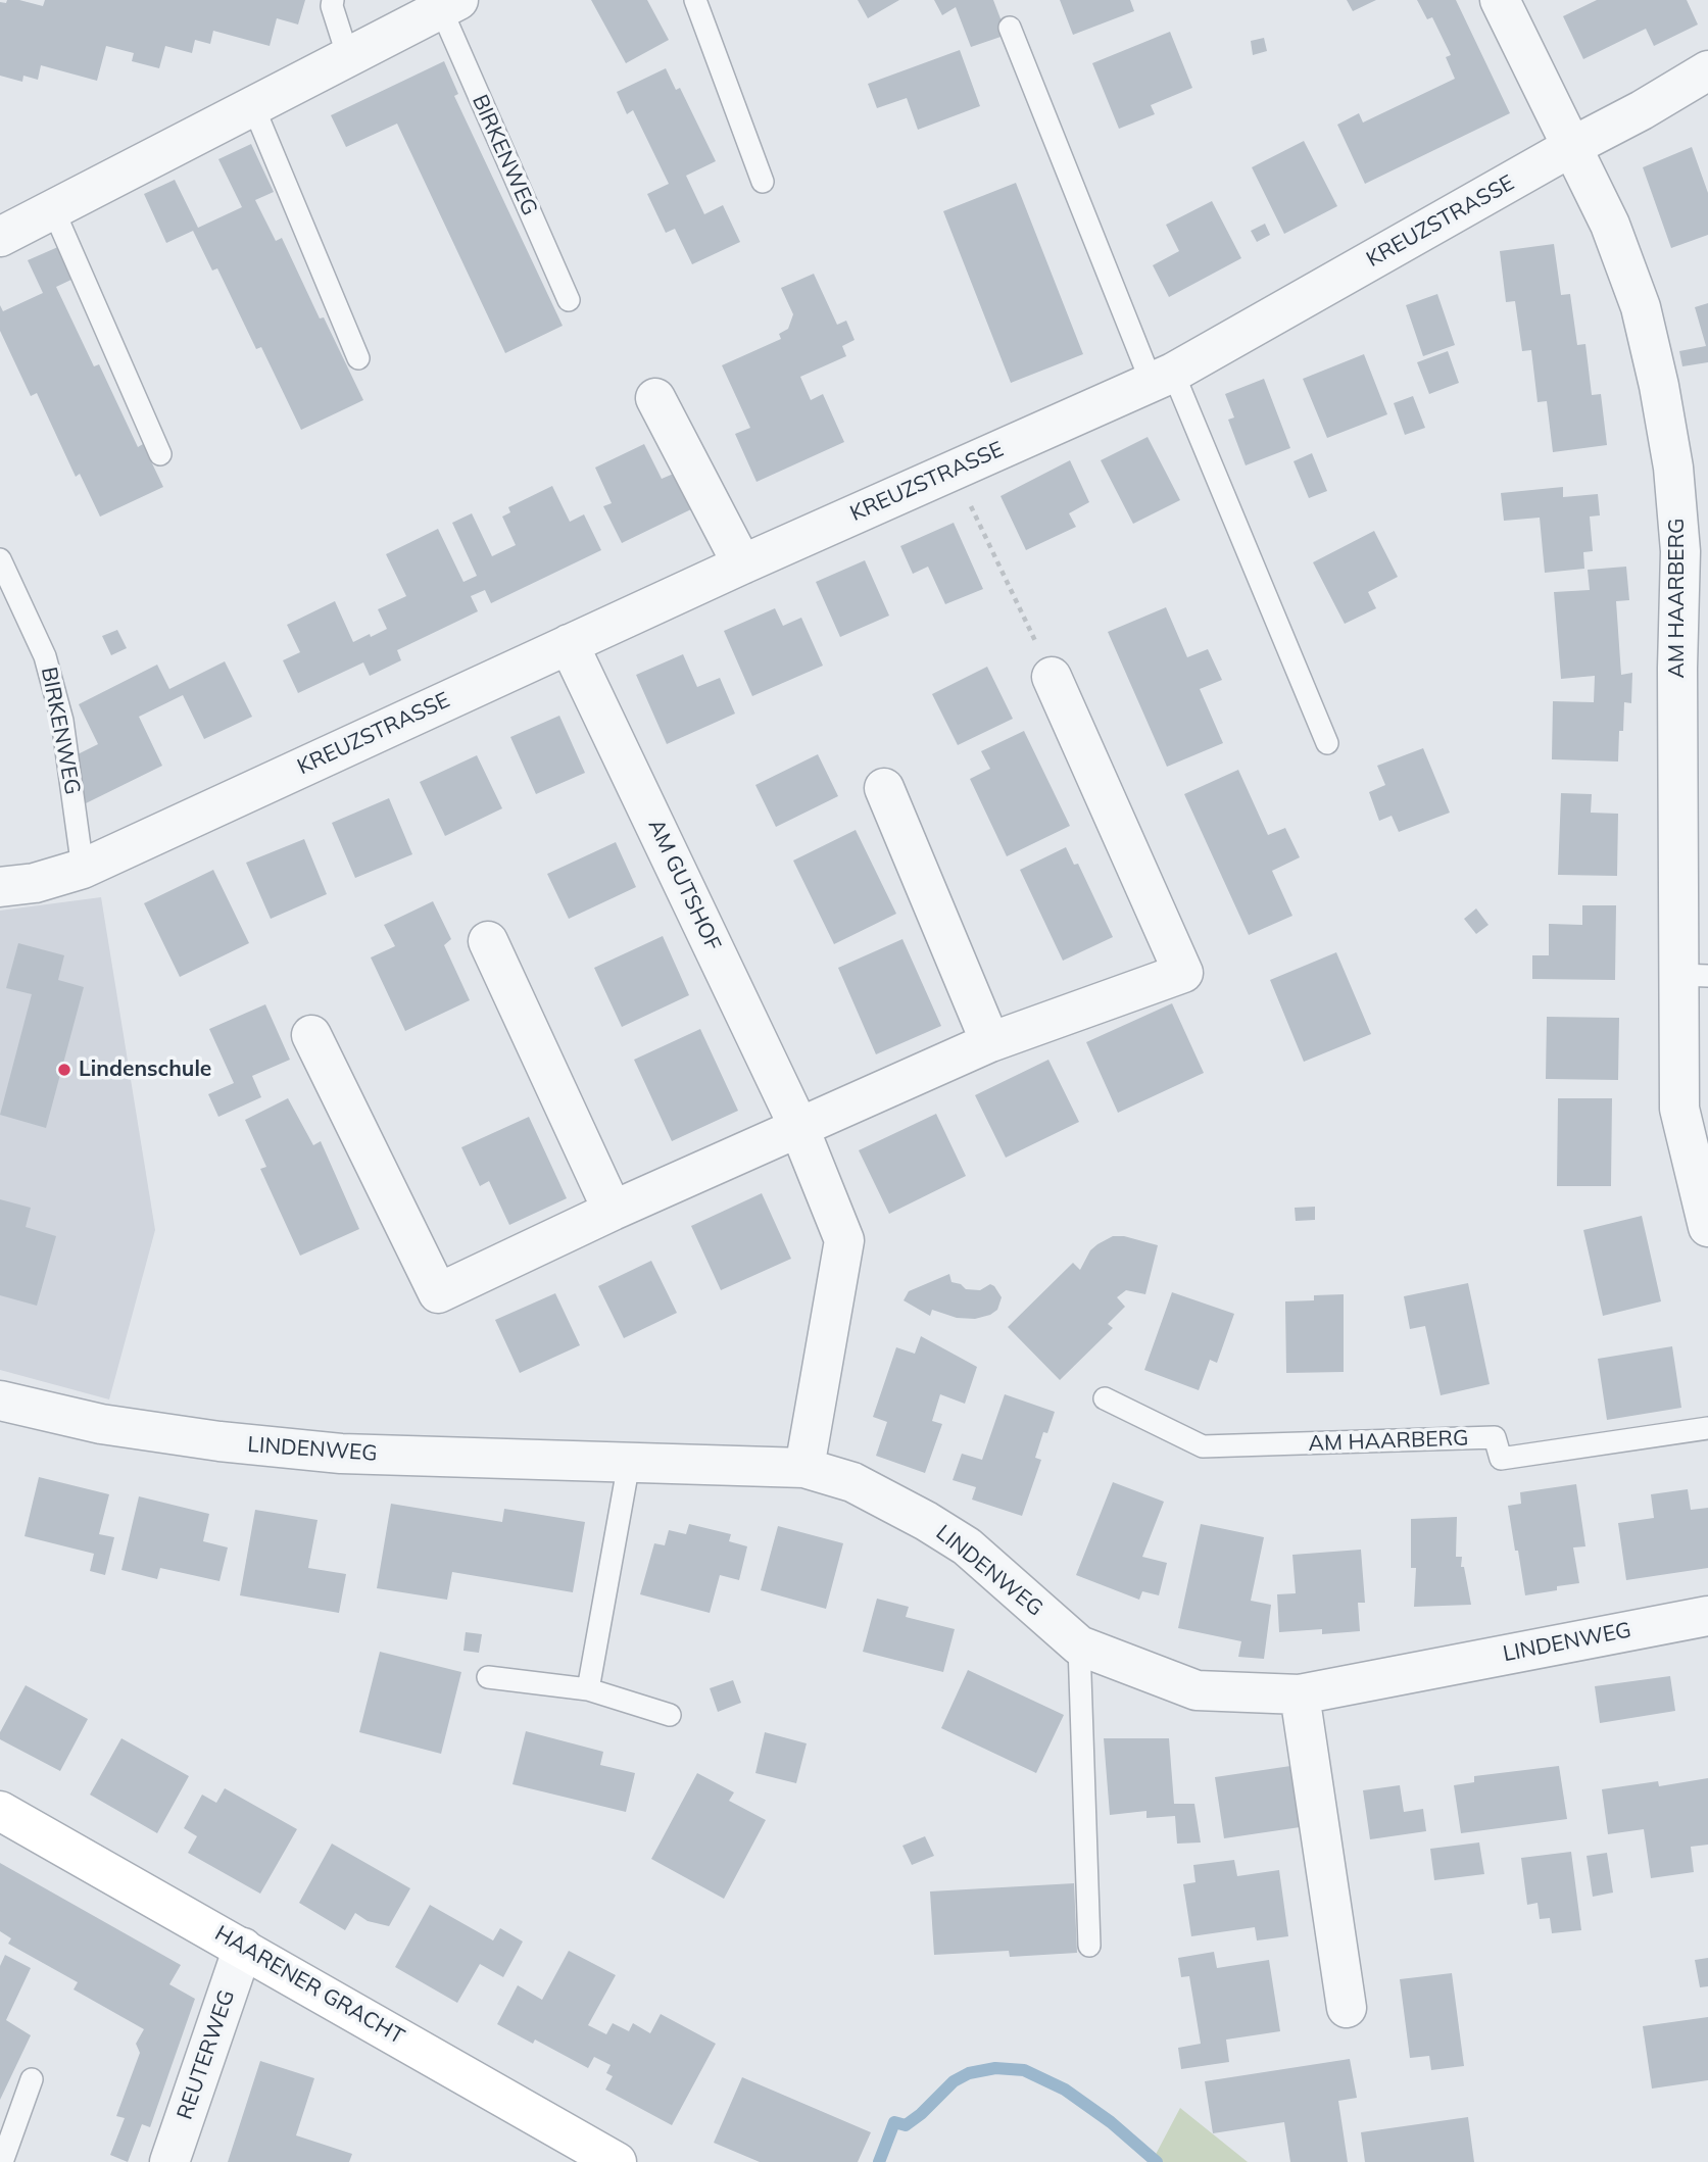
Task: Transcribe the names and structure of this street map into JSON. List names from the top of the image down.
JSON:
{
  "streets": {
    "main road": ["HAARENER GRACHT"],
    "street": [
      "BIRKENWEG",
      "KREUZSTRASSE",
      "AM HAARBERG",
      "AM GUTSHOF",
      "LINDENWEG",
      "REUTERWEG"
    ]
  },
  "crossings": [
    ["BIRKENWEG", "KREUZSTRASSE"],
    ["KREUZSTRASSE", "AM HAARBERG"],
    ["KREUZSTRASSE", "AM GUTSHOF"],
    ["AM GUTSHOF", "LINDENWEG"],
    ["HAARENER GRACHT", "REUTERWEG"]
  ],
  "places": ["Lindenschule"]
}
